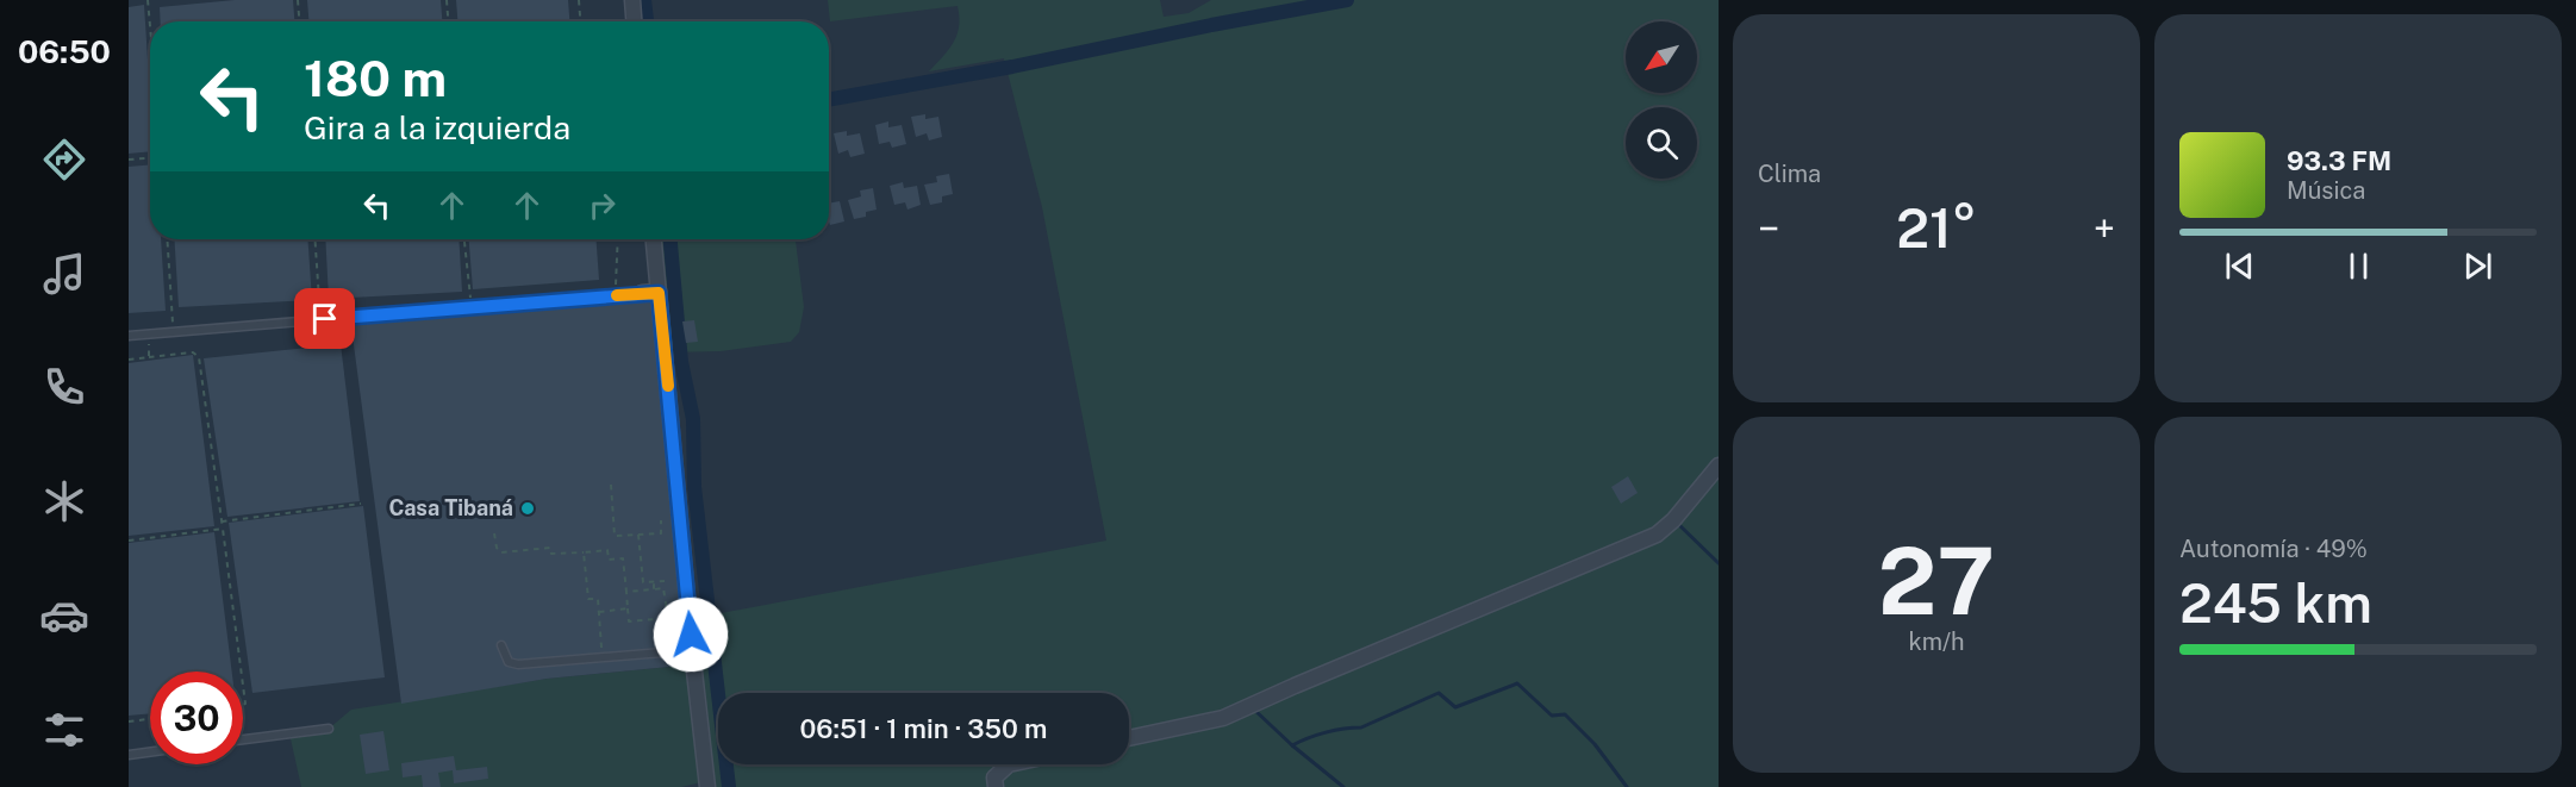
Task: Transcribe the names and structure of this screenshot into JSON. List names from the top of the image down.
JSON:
{
  "places": ["Casa Tibaná"],
  "north": "bottom left",
  "page": {
    "tabs": "06:50",
    "tile": [
      "Clima",
      ["27", "km/h"],
      ["Autonomía · 49%", "245 km"]
    ],
    "turn": ["180 m", "Gira a la izquierda"],
    "song": ["93.3 FM", "Música"],
    "heat": ["−", "21°", "+"],
    "limit": "30",
    "trip": "06:51 · 1 min · 350 m"
  }
}
